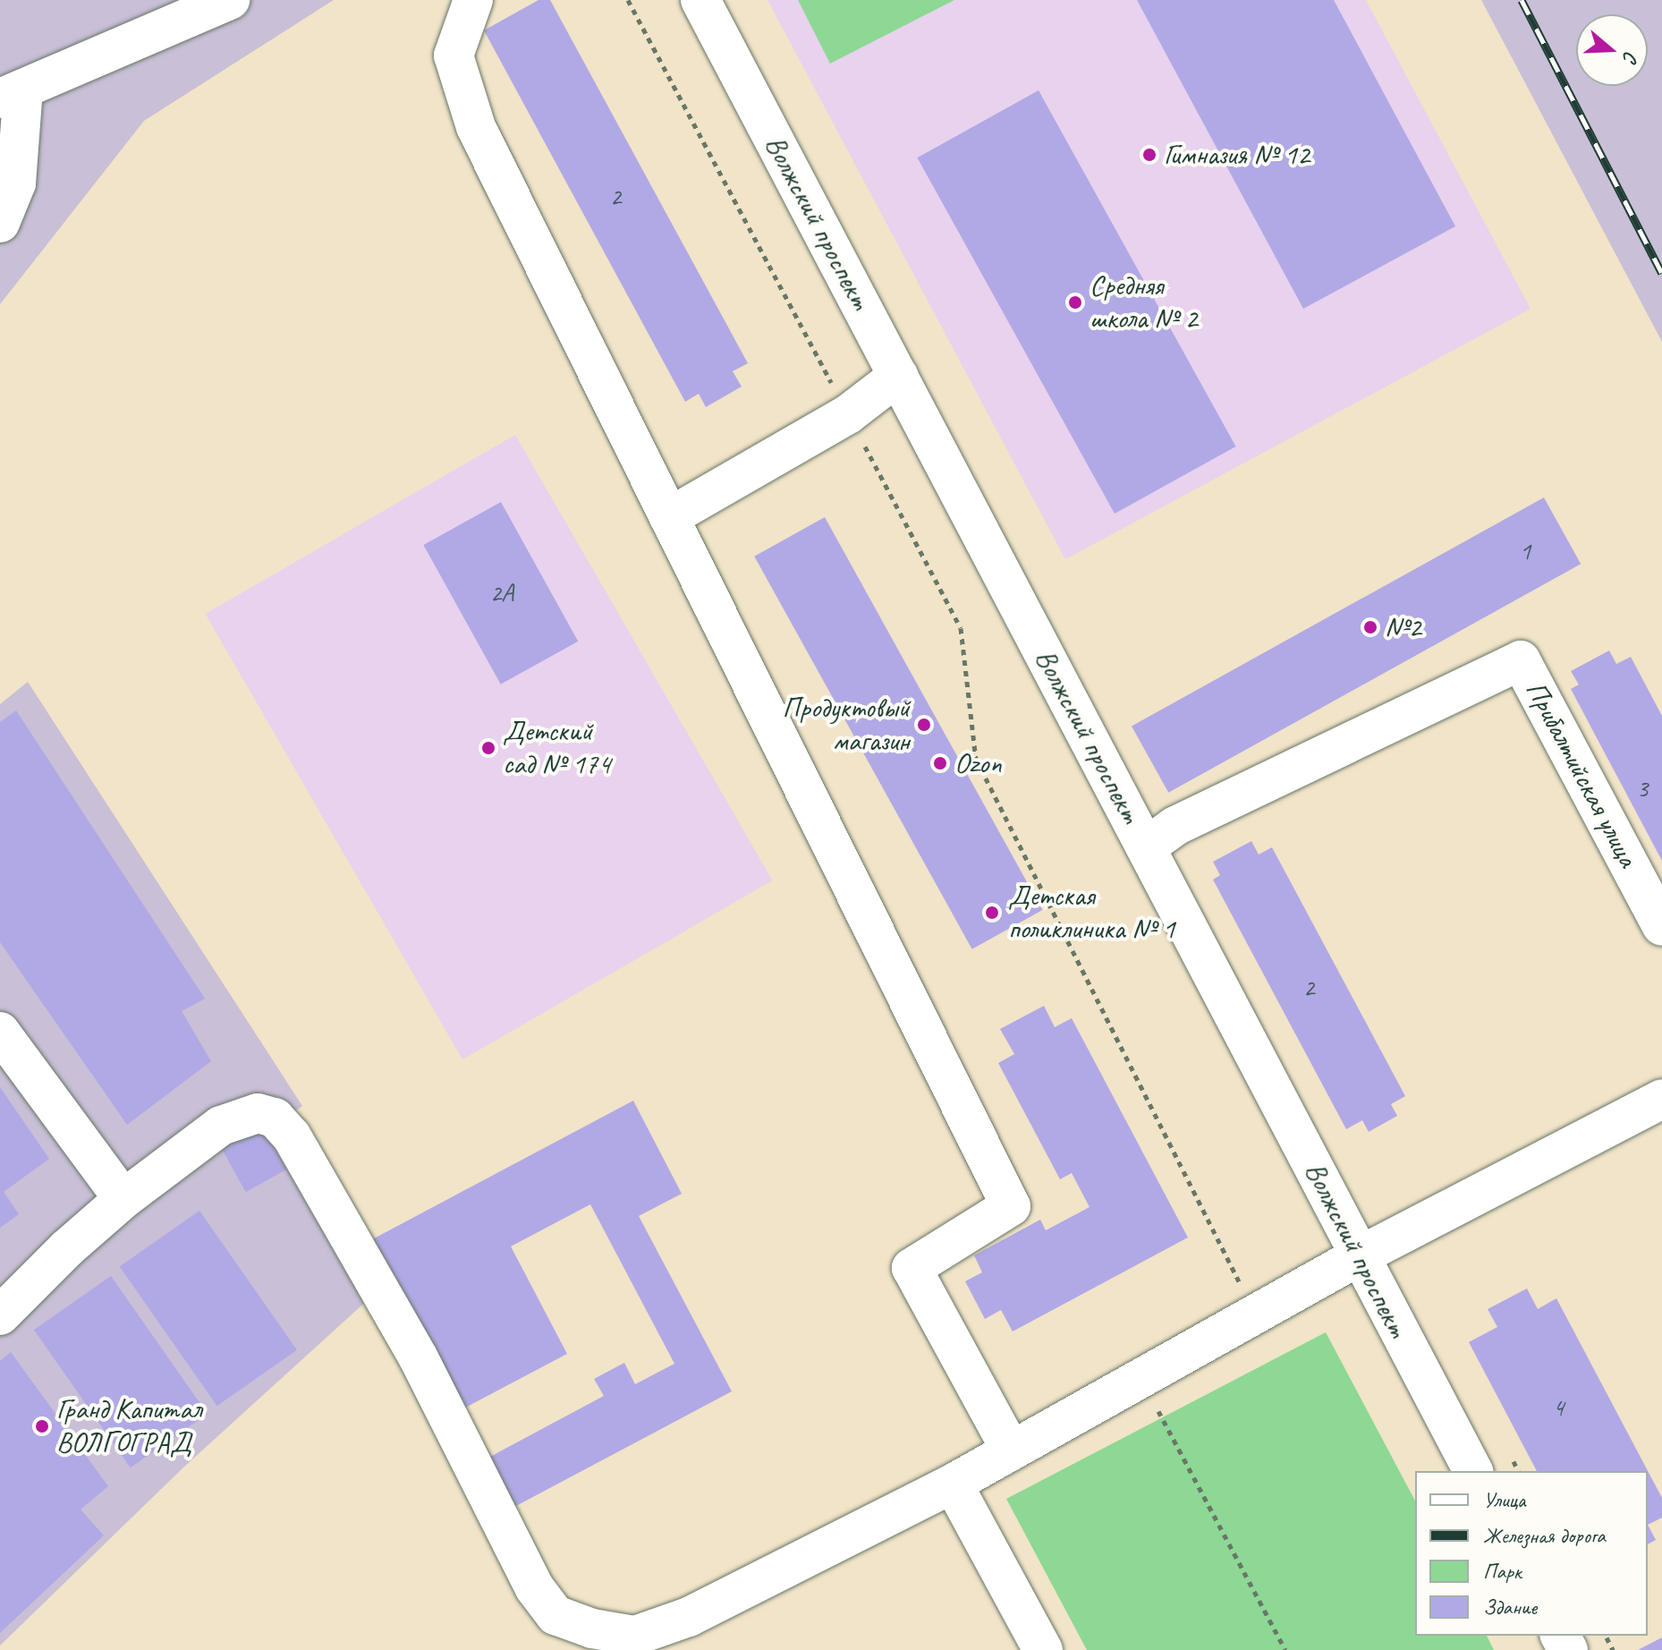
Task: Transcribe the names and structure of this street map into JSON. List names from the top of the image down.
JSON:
{
  "streets": {
    "street": ["Волжский проспект", "Прибалтийская улица"]
  },
  "crossings": [
    ["Волжский проспект", "Прибалтийская улица"]
  ],
  "places": [
    "Гимназия № 12",
    "Средняя школа № 2",
    "№2",
    "Продуктовый магазин",
    "Детский сад № 174",
    "Ozon",
    "Детская поликлиника № 1",
    "Гранд Капитал ВОЛГОГРАД"
  ],
  "house_numbers": [
    "2",
    "1",
    "2А",
    "3",
    "2",
    "4"
  ],
  "legend": [
    "Улица",
    "Железная дорога",
    "Парк",
    "Здание"
  ],
  "north": "right"
}
